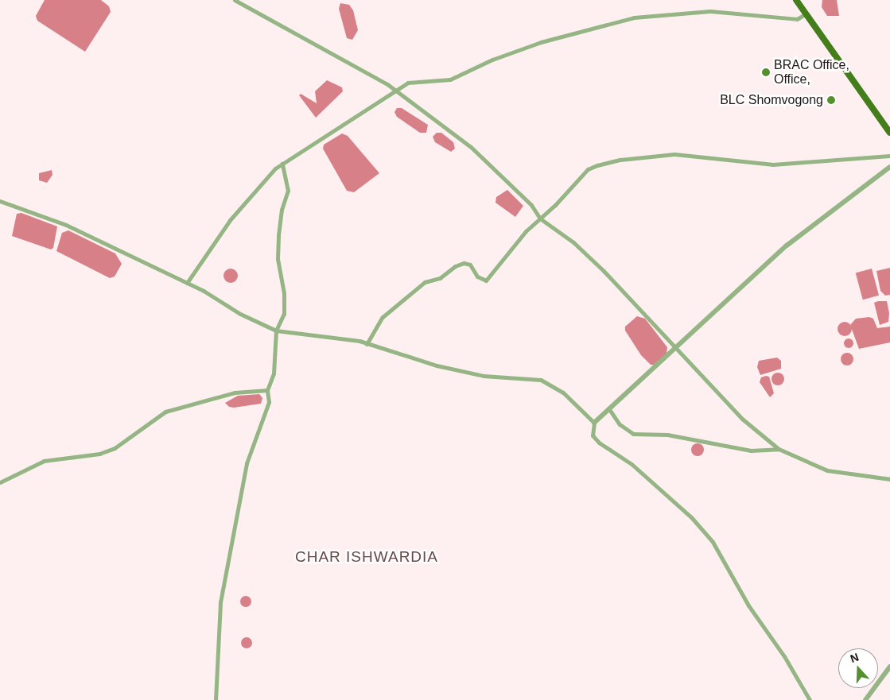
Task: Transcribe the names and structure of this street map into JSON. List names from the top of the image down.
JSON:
{
  "districts": ["CHAR ISHWARDIA"],
  "places": ["BRAC Office, Office,", "BLC Shomvogong"],
  "north": "top"
}
